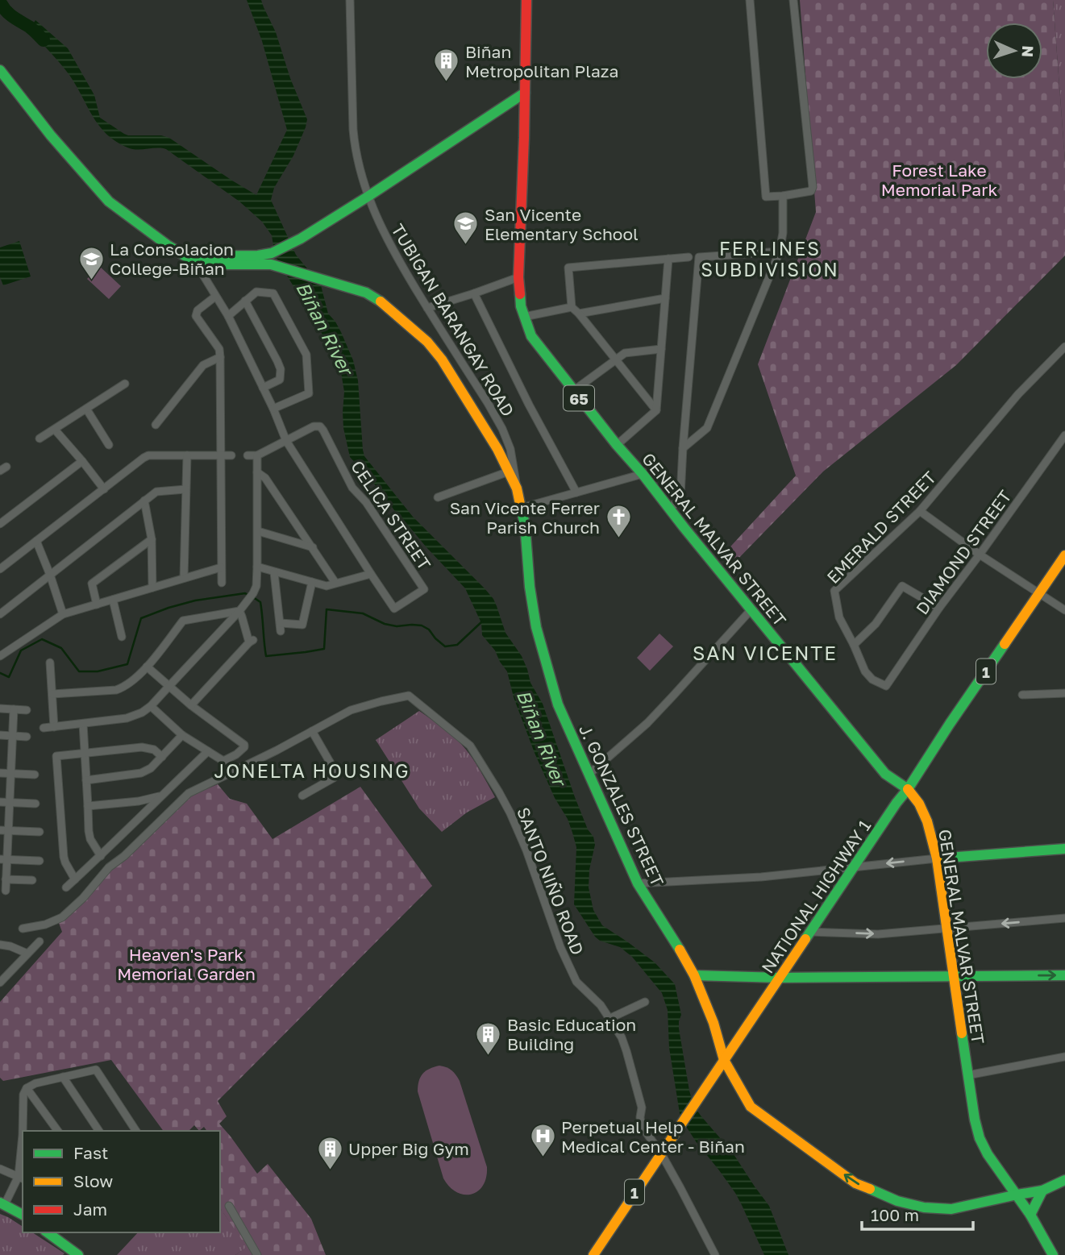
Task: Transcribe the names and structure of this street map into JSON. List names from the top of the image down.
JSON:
{
  "streets": {
    "main road": [
      "65",
      "GENERAL MALVAR STREET",
      "1",
      "J. GONZALES STREET",
      "NATIONAL HIGHWAY 1"
    ],
    "street": [
      "TUBIGAN BARANGAY ROAD",
      "CELICA STREET",
      "EMERALD STREET",
      "DIAMOND STREET",
      "SANTO NIÑO ROAD"
    ]
  },
  "crossings": [
    ["TUBIGAN BARANGAY ROAD", "J. GONZALES STREET"],
    ["EMERALD STREET", "DIAMOND STREET"],
    ["GENERAL MALVAR STREET", "J. GONZALES STREET"],
    ["GENERAL MALVAR STREET", "NATIONAL HIGHWAY 1"],
    ["J. GONZALES STREET", "NATIONAL HIGHWAY 1"],
    ["SANTO NIÑO ROAD", "NATIONAL HIGHWAY 1"]
  ],
  "districts": ["FERLINES SUBDIVISION", "SAN VICENTE", "JONELTA HOUSING"],
  "water": ["Biñan River"],
  "parks": ["Forest Lake Memorial Park", "Heaven's Park Memorial Garden"],
  "places": {
    "building": ["Biñan Metropolitan Plaza", "Basic Education Building", "Upper Big Gym"],
    "school or university": ["San Vicente Elementary School", "La Consolacion College-Biñan"],
    "church": ["San Vicente Ferrer Parish Church"],
    "hospital": ["Perpetual Help Medical Center - Biñan"]
  },
  "legend": ["Fast", "Slow", "Jam"],
  "scale_bar": "100 m",
  "north": "right"
}
